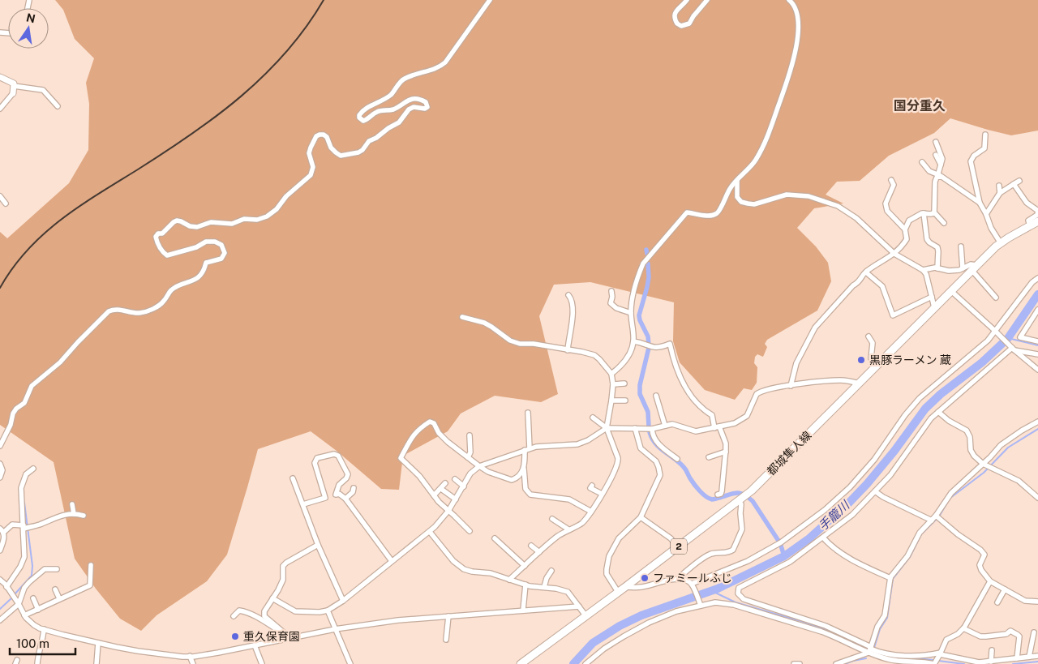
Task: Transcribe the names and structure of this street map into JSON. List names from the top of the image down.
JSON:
{
  "streets": {
    "main road": ["都城隼人線", "2"]
  },
  "districts": ["国分重久"],
  "water": ["手籠川"],
  "places": ["黒豚ラーメン 蔵", "ファミールふじ", "重久保育園"],
  "scale_bar": "100 m",
  "north": "top"
}
